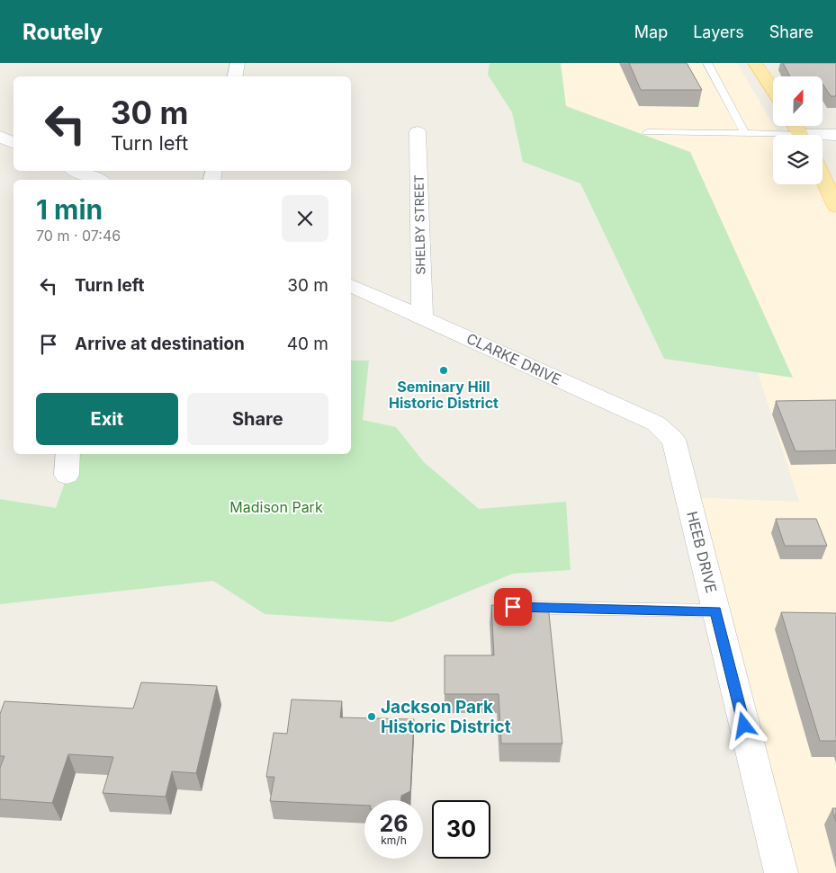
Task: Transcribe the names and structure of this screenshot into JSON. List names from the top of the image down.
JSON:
{
  "streets": {
    "street": ["SHELBY STREET", "CLARKE DRIVE", "HEEB DRIVE"]
  },
  "crossings": [
    ["SHELBY STREET", "CLARKE DRIVE"],
    ["CLARKE DRIVE", "HEEB DRIVE"]
  ],
  "parks": ["Madison Park"],
  "places": ["Seminary Hill Historic District", "Jackson Park Historic District"],
  "north": "top",
  "page": {
    "header": "Routely",
    "nav": ["Map", "Layers", "Share"],
    "turn": ["30 m", "Turn left"],
    "heading": ["1 min", "70 m · 07:46"],
    "list": [
      {
        "name": "Turn left",
        "value": "30 m"
      },
      {
        "name": "Arrive at destination",
        "value": "40 m"
      }
    ],
    "buttons": ["Exit", "Share"],
    "speed": "26 km/h",
    "limit": "30"
  }
}
